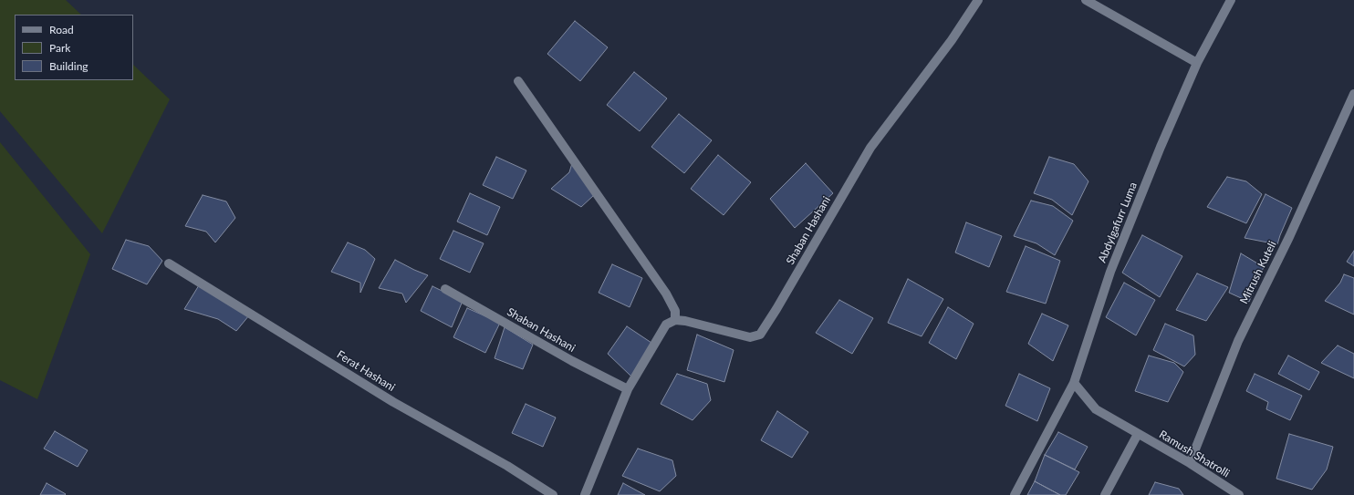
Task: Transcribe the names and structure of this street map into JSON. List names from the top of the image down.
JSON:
{
  "streets": {
    "street": [
      "Abdylgafurr Luma",
      "Shaban Hashani",
      "Mitrush Kuteli",
      "Ferat Hashani",
      "Ramush Shatrolli"
    ]
  },
  "crossings": [
    ["Mitrush Kuteli", "Ramush Shatrolli"]
  ],
  "legend": ["Road", "Park", "Building"]
}
